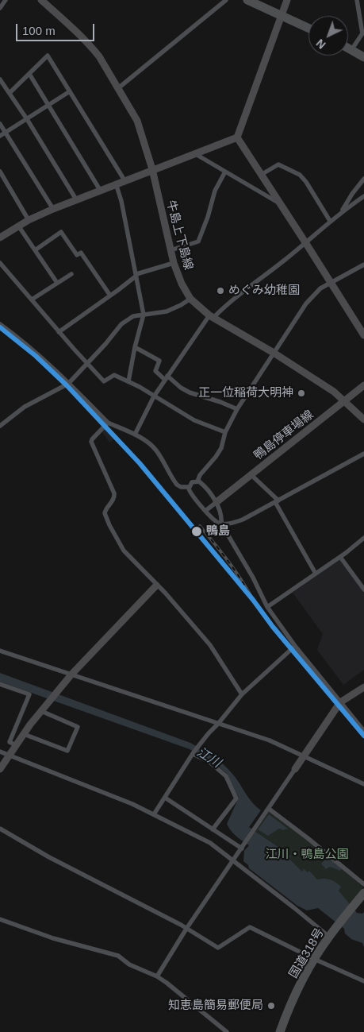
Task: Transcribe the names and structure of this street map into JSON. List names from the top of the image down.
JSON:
{
  "streets": {
    "highway": ["国道318号"],
    "street": ["牛島上下島線", "鴨島停車場線"]
  },
  "crossings": [
    ["牛島上下島線", "鴨島停車場線"]
  ],
  "water": ["江川"],
  "parks": ["江川・鴨島公園"],
  "places": [
    "めぐみ幼稚園",
    "正一位稲荷大明神",
    "鴨島",
    "知恵島簡易郵便局"
  ],
  "scale_bar": "100 m",
  "north": "bottom left"
}
